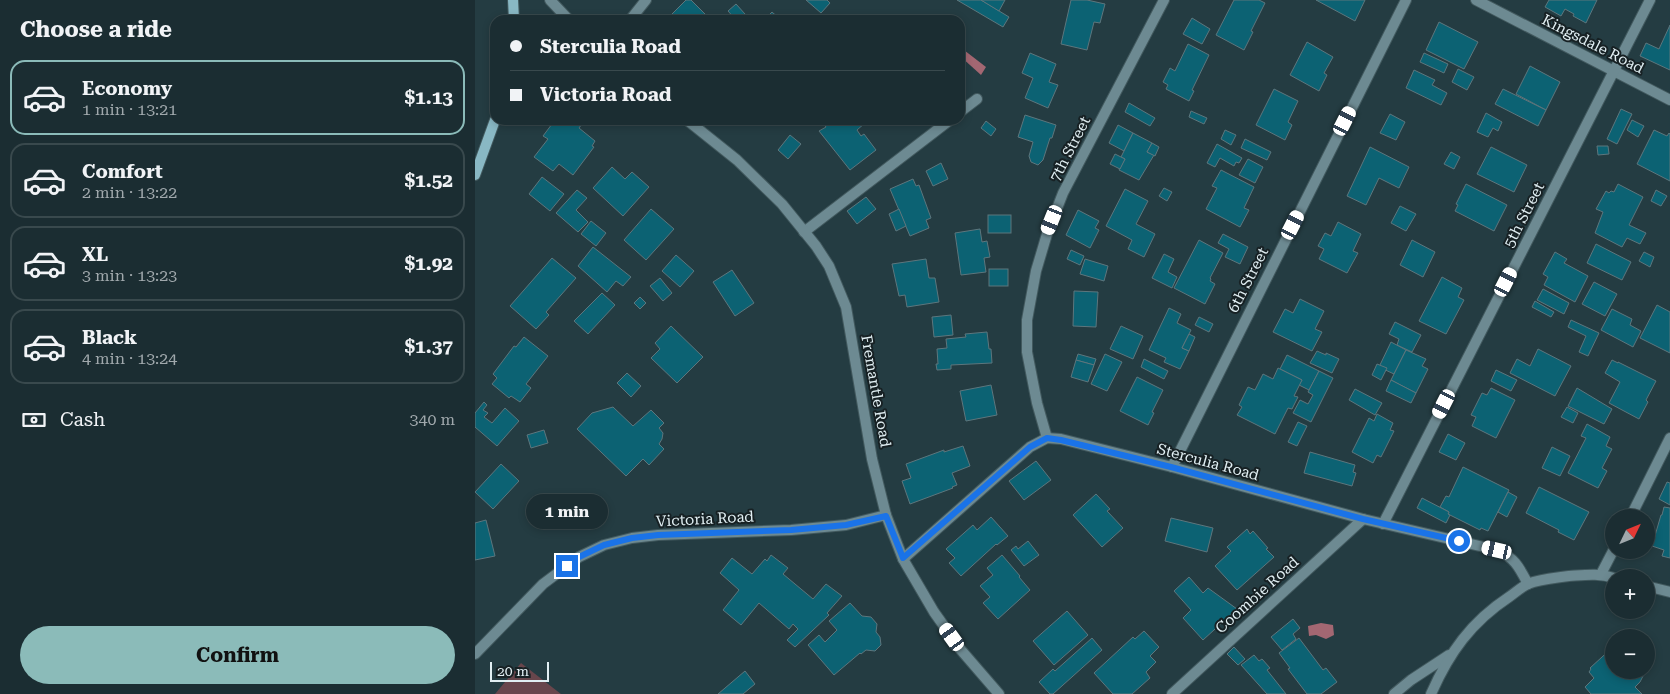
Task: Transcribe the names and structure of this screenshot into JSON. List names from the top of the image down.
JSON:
{
  "streets": {
    "street": [
      "Kingsdale Road",
      "7th Street",
      "5th Street",
      "6th Street",
      "Fremantle Road",
      "Sterculia Road",
      "Victoria Road",
      "Coombie Road"
    ]
  },
  "crossings": [
    ["Kingsdale Road", "5th Street"],
    ["7th Street", "Sterculia Road"],
    ["5th Street", "Sterculia Road"],
    ["6th Street", "Sterculia Road"],
    ["Fremantle Road", "Victoria Road"],
    ["Sterculia Road", "Coombie Road"]
  ],
  "scale_bar": "20 m",
  "north": "top right",
  "page": {
    "heading": "Choose a ride",
    "banner": ["Sterculia Road", "Victoria Road"],
    "list": [
      {
        "name": "Economy",
        "note": "1 min · 13:21",
        "value": "$1.13"
      },
      {
        "name": "Comfort",
        "note": "2 min · 13:22",
        "value": "$1.52"
      },
      {
        "name": "XL",
        "note": "3 min · 13:23",
        "value": "$1.92"
      },
      {
        "name": "Black",
        "note": "4 min · 13:24",
        "value": "$1.37"
      }
    ],
    "pay": ["Cash", "340 m"],
    "bubble": "1 min",
    "map_buttons": ["+", "−"],
    "buttons": "Confirm",
    "scale": "20 m"
  }
}
